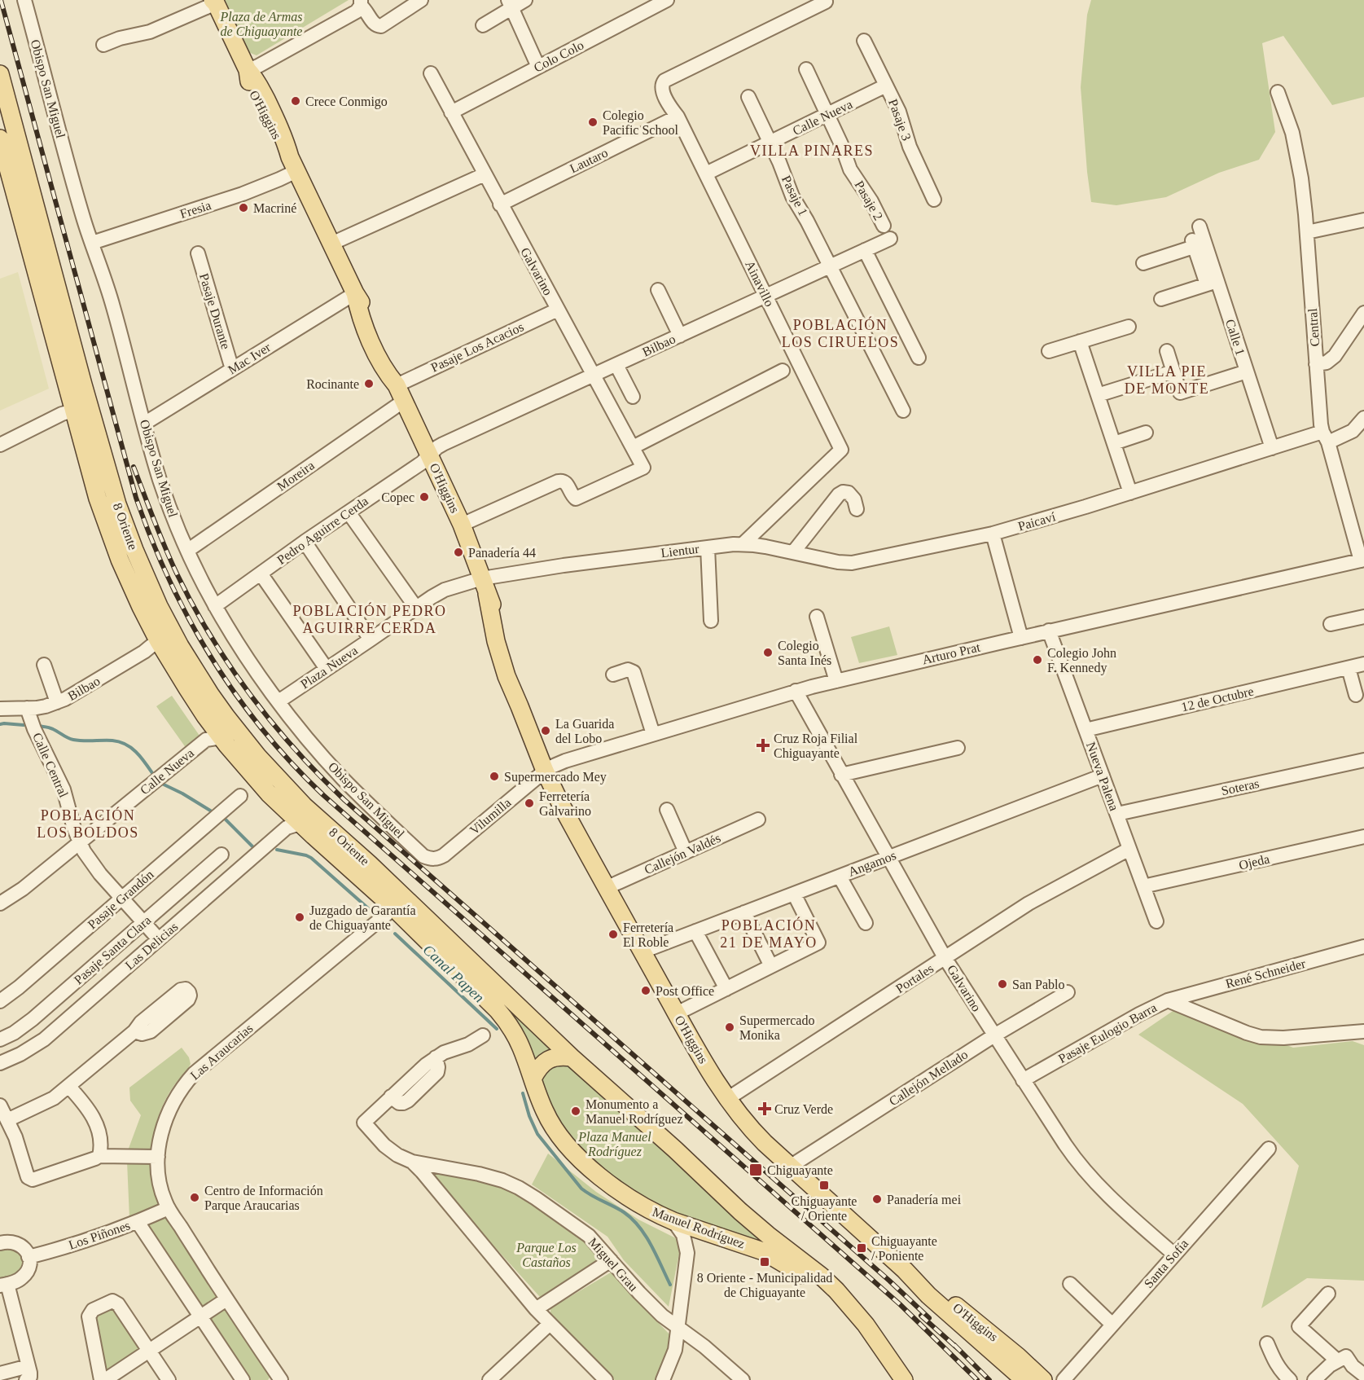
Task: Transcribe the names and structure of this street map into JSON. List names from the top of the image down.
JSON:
{
  "streets": {
    "main road": ["O'Higgins", "8 Oriente", "Manuel Rodríguez"],
    "street": [
      "Colo Colo",
      "Obispo San Miguel",
      "Calle Nueva",
      "Pasaje 3",
      "Lautaro",
      "Pasaje 1",
      "Pasaje 2",
      "Fresia",
      "Galvarino",
      "Ainavillo",
      "Pasaje Durante",
      "Central",
      "Calle 1",
      "Bilbao",
      "Pasaje Los Acacios",
      "Mac Iver",
      "Moreira",
      "Paicaví",
      "Pedro Aguirre Cerda",
      "Lientur",
      "Arturo Prat",
      "Plaza Nueva",
      "12 de Octubre",
      "Calle Central",
      "Nueva Palena",
      "Soteras",
      "Vilumilla",
      "Callejón Valdés",
      "Ojeda",
      "Angamos",
      "Pasaje Grandón",
      "Las Delicias",
      "Pasaje Santa Clara",
      "René Schneider",
      "Portales",
      "Pasaje Eulogio Barra",
      "Las Araucarias",
      "Callejón Mellado",
      "Los Piñones",
      "Santa Sofía",
      "Miguel Grau"
    ]
  },
  "crossings": [
    ["Colo Colo", "Galvarino"],
    ["Obispo San Miguel", "Fresia"],
    ["Obispo San Miguel", "Mac Iver"],
    ["Obispo San Miguel", "Moreira"],
    ["Obispo San Miguel", "Pedro Aguirre Cerda"],
    ["Obispo San Miguel", "Plaza Nueva"],
    ["Obispo San Miguel", "Vilumilla"],
    ["O'Higgins", "Fresia"],
    ["O'Higgins", "Galvarino"],
    ["O'Higgins", "Bilbao"],
    ["O'Higgins", "Pasaje Los Acacios"],
    ["O'Higgins", "Mac Iver"],
    ["O'Higgins", "Moreira"],
    ["O'Higgins", "Pedro Aguirre Cerda"],
    ["O'Higgins", "Lientur"],
    ["O'Higgins", "Arturo Prat"],
    ["O'Higgins", "Plaza Nueva"],
    ["O'Higgins", "Vilumilla"],
    ["O'Higgins", "Callejón Valdés"],
    ["O'Higgins", "Angamos"],
    ["O'Higgins", "Portales"],
    ["O'Higgins", "Callejón Mellado"],
    ["Calle Nueva", "Pasaje 3"],
    ["Calle Nueva", "Pasaje 1"],
    ["Calle Nueva", "Pasaje 2"],
    ["Calle Nueva", "Ainavillo"],
    ["Calle Nueva", "8 Oriente"],
    ["Calle Nueva", "Calle Central"],
    ["Lautaro", "Galvarino"],
    ["Lautaro", "Ainavillo"],
    ["Pasaje 1", "Bilbao"],
    ["Galvarino", "Bilbao"],
    ["Galvarino", "Pasaje Los Acacios"],
    ["Galvarino", "Arturo Prat"],
    ["Galvarino", "Angamos"],
    ["Galvarino", "Portales"],
    ["Galvarino", "Pasaje Eulogio Barra"],
    ["Galvarino", "Callejón Mellado"],
    ["Galvarino", "Santa Sofía"],
    ["Ainavillo", "Bilbao"],
    ["Ainavillo", "Paicaví"],
    ["Ainavillo", "Lientur"],
    ["Pasaje Durante", "Mac Iver"],
    ["Central", "Paicaví"],
    ["Central", "Arturo Prat"],
    ["Calle 1", "Paicaví"],
    ["Bilbao", "8 Oriente"],
    ["Bilbao", "Pedro Aguirre Cerda"],
    ["Bilbao", "Calle Central"],
    ["Paicaví", "Lientur"],
    ["8 Oriente", "Las Delicias"],
    ["8 Oriente", "Las Araucarias"],
    ["8 Oriente", "Manuel Rodríguez"],
    ["Lientur", "Plaza Nueva"],
    ["Arturo Prat", "Nueva Palena"],
    ["Arturo Prat", "Vilumilla"],
    ["12 de Octubre", "Nueva Palena"],
    ["Calle Central", "Pasaje Grandón"],
    ["Calle Central", "Las Delicias"],
    ["Calle Central", "Pasaje Santa Clara"],
    ["Nueva Palena", "Soteras"],
    ["Nueva Palena", "Ojeda"],
    ["Nueva Palena", "Angamos"],
    ["Nueva Palena", "Portales"],
    ["René Schneider", "Pasaje Eulogio Barra"],
    ["Las Araucarias", "Manuel Rodríguez"],
    ["Las Araucarias", "Los Piñones"]
  ],
  "districts": [
    "VILLA PINARES",
    "POBLACIÓN LOS CIRUELOS",
    "VILLA PIE DE MONTE",
    "POBLACIÓN PEDRO AGUIRRE CERDA",
    "POBLACIÓN LOS BOLDOS",
    "POBLACIÓN 21 DE MAYO"
  ],
  "water": ["Canal Papen"],
  "parks": ["Plaza de Armas de Chiguayante", "Plaza Manuel Rodríguez", "Parque Los Castaños"],
  "places": {
    "other": [
      "Crece Conmigo",
      "Colegio Pacific School",
      "Macriné",
      "Rocinante",
      "Copec",
      "Panadería 44",
      "Colegio Santa Inés",
      "Colegio John F. Kennedy",
      "La Guarida del Lobo",
      "Supermercado Mey",
      "Ferretería Galvarino",
      "Juzgado de Garantía de Chiguayante",
      "Ferretería El Roble",
      "San Pablo",
      "Post Office",
      "Supermercado Monika",
      "Monumento a Manuel Rodríguez",
      "Centro de Información Parque Araucarias",
      "Panadería mei"
    ],
    "health": ["Cruz Roja Filial Chiguayante", "Cruz Verde"],
    "transit": [
      "Chiguayante",
      "Chiguayante / Oriente",
      "Chiguayante / Poniente",
      "8 Oriente - Municipalidad de Chiguayante"
    ]
  }
}
